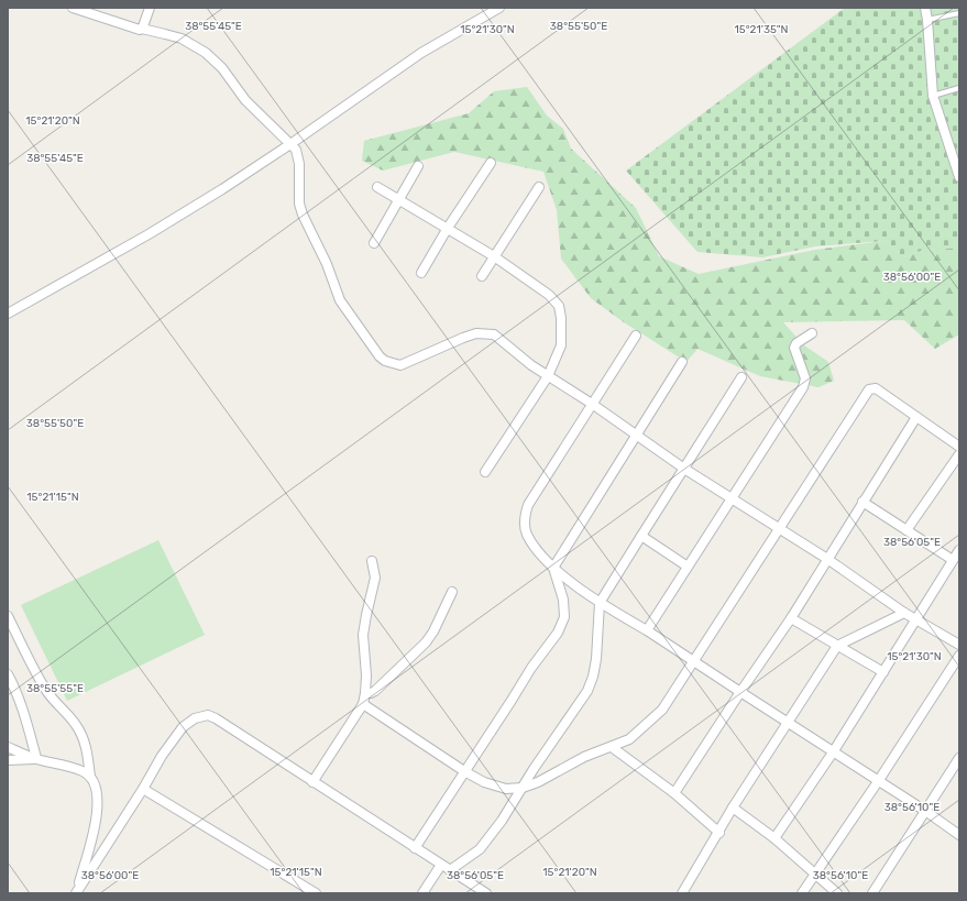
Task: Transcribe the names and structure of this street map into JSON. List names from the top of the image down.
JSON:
{
  "coordinates": [
    "38°55'45\"E",
    "38°55'50\"E",
    "15°21'30\"N",
    "15°21'35\"N",
    "15°21'20\"N",
    "38°56'00\"E",
    "15°21'15\"N",
    "38°56'05\"E",
    "38°55'55\"E",
    "38°56'10\"E"
  ]
}
